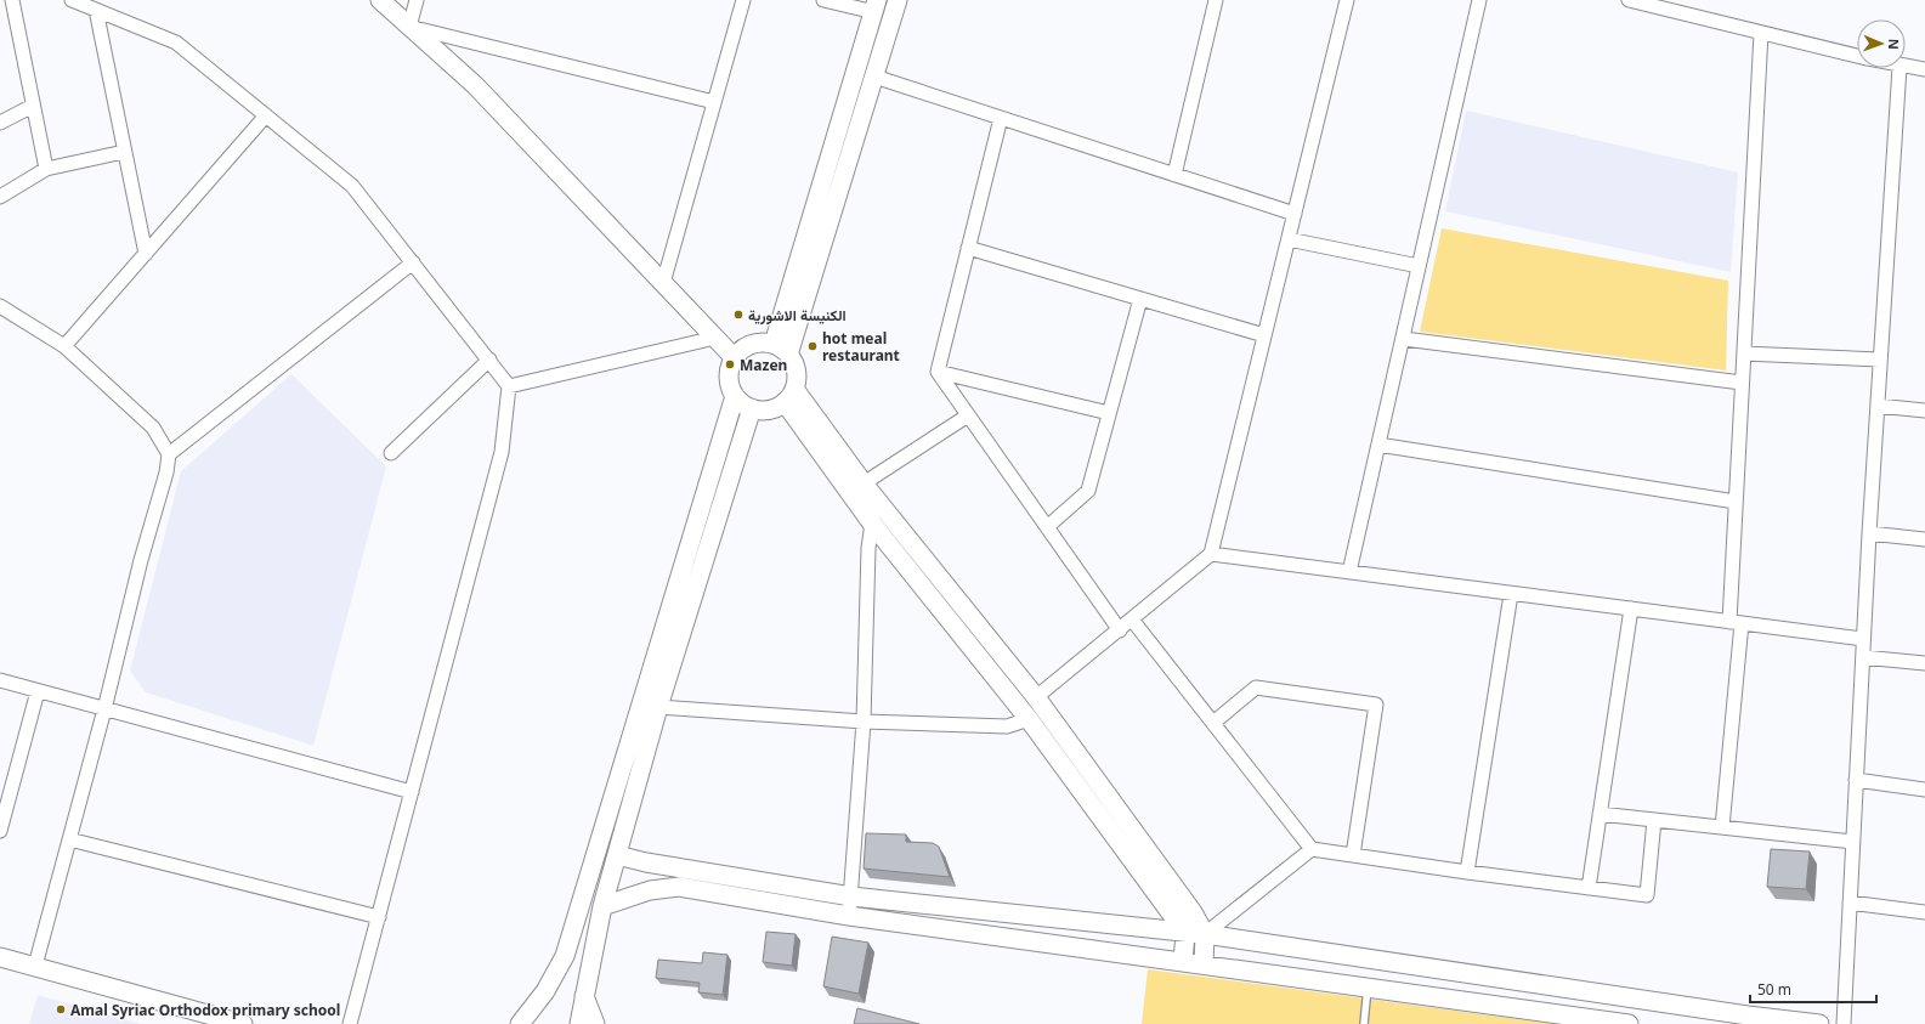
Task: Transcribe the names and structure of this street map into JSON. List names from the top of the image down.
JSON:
{
  "places": [
    "الكنيسة الاشورية",
    "hot meal restaurant",
    "Mazen",
    "Amal Syriac Orthodox primary school"
  ],
  "scale_bar": "50 m",
  "north": "right"
}
